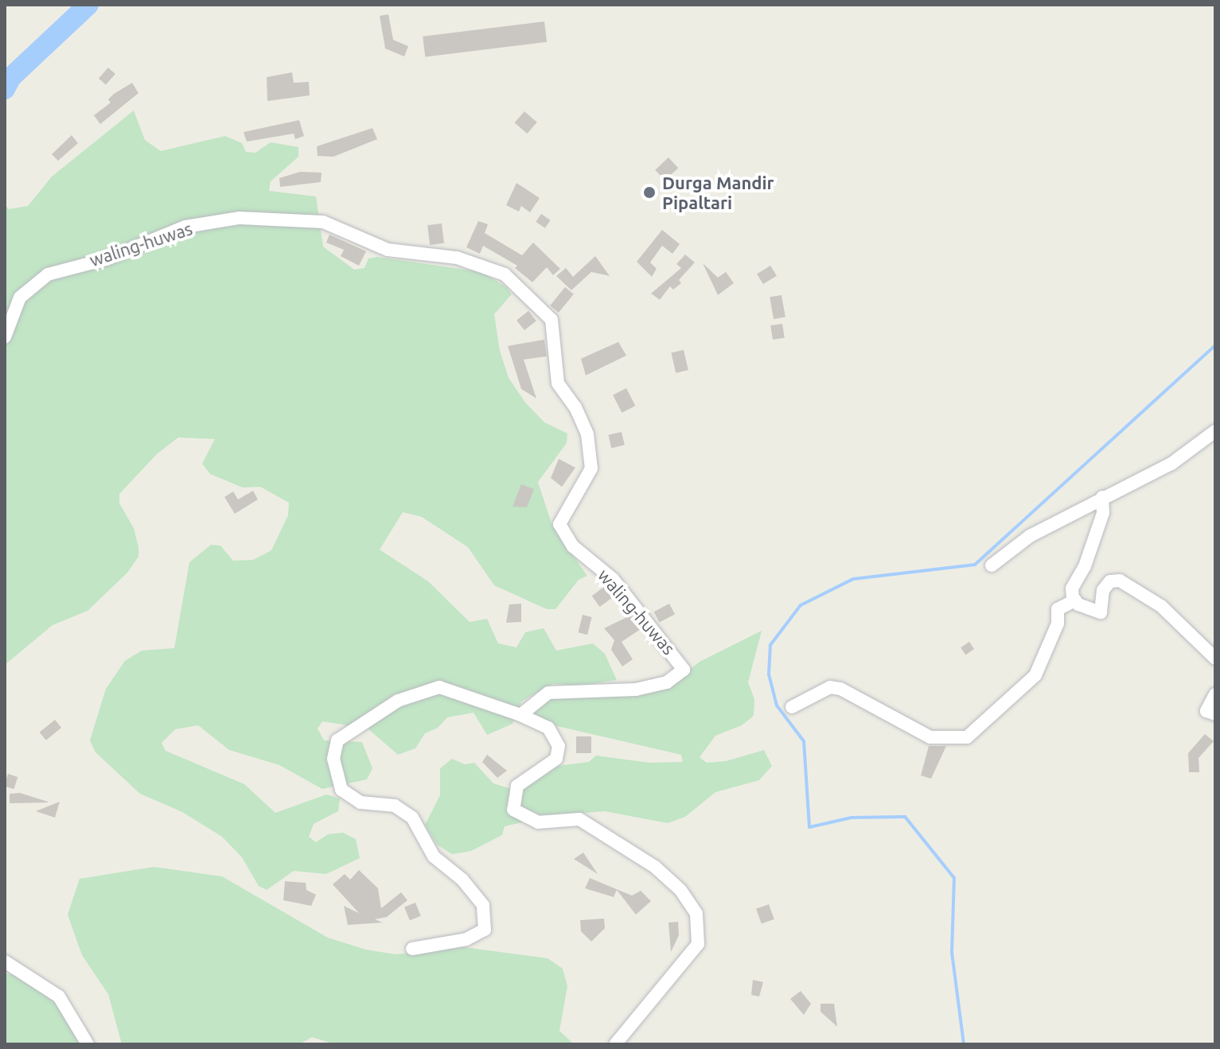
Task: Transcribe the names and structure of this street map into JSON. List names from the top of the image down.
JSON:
{
  "streets": {
    "street": ["waling-huwas"]
  },
  "places": ["Durga Mandir Pipaltari"]
}
